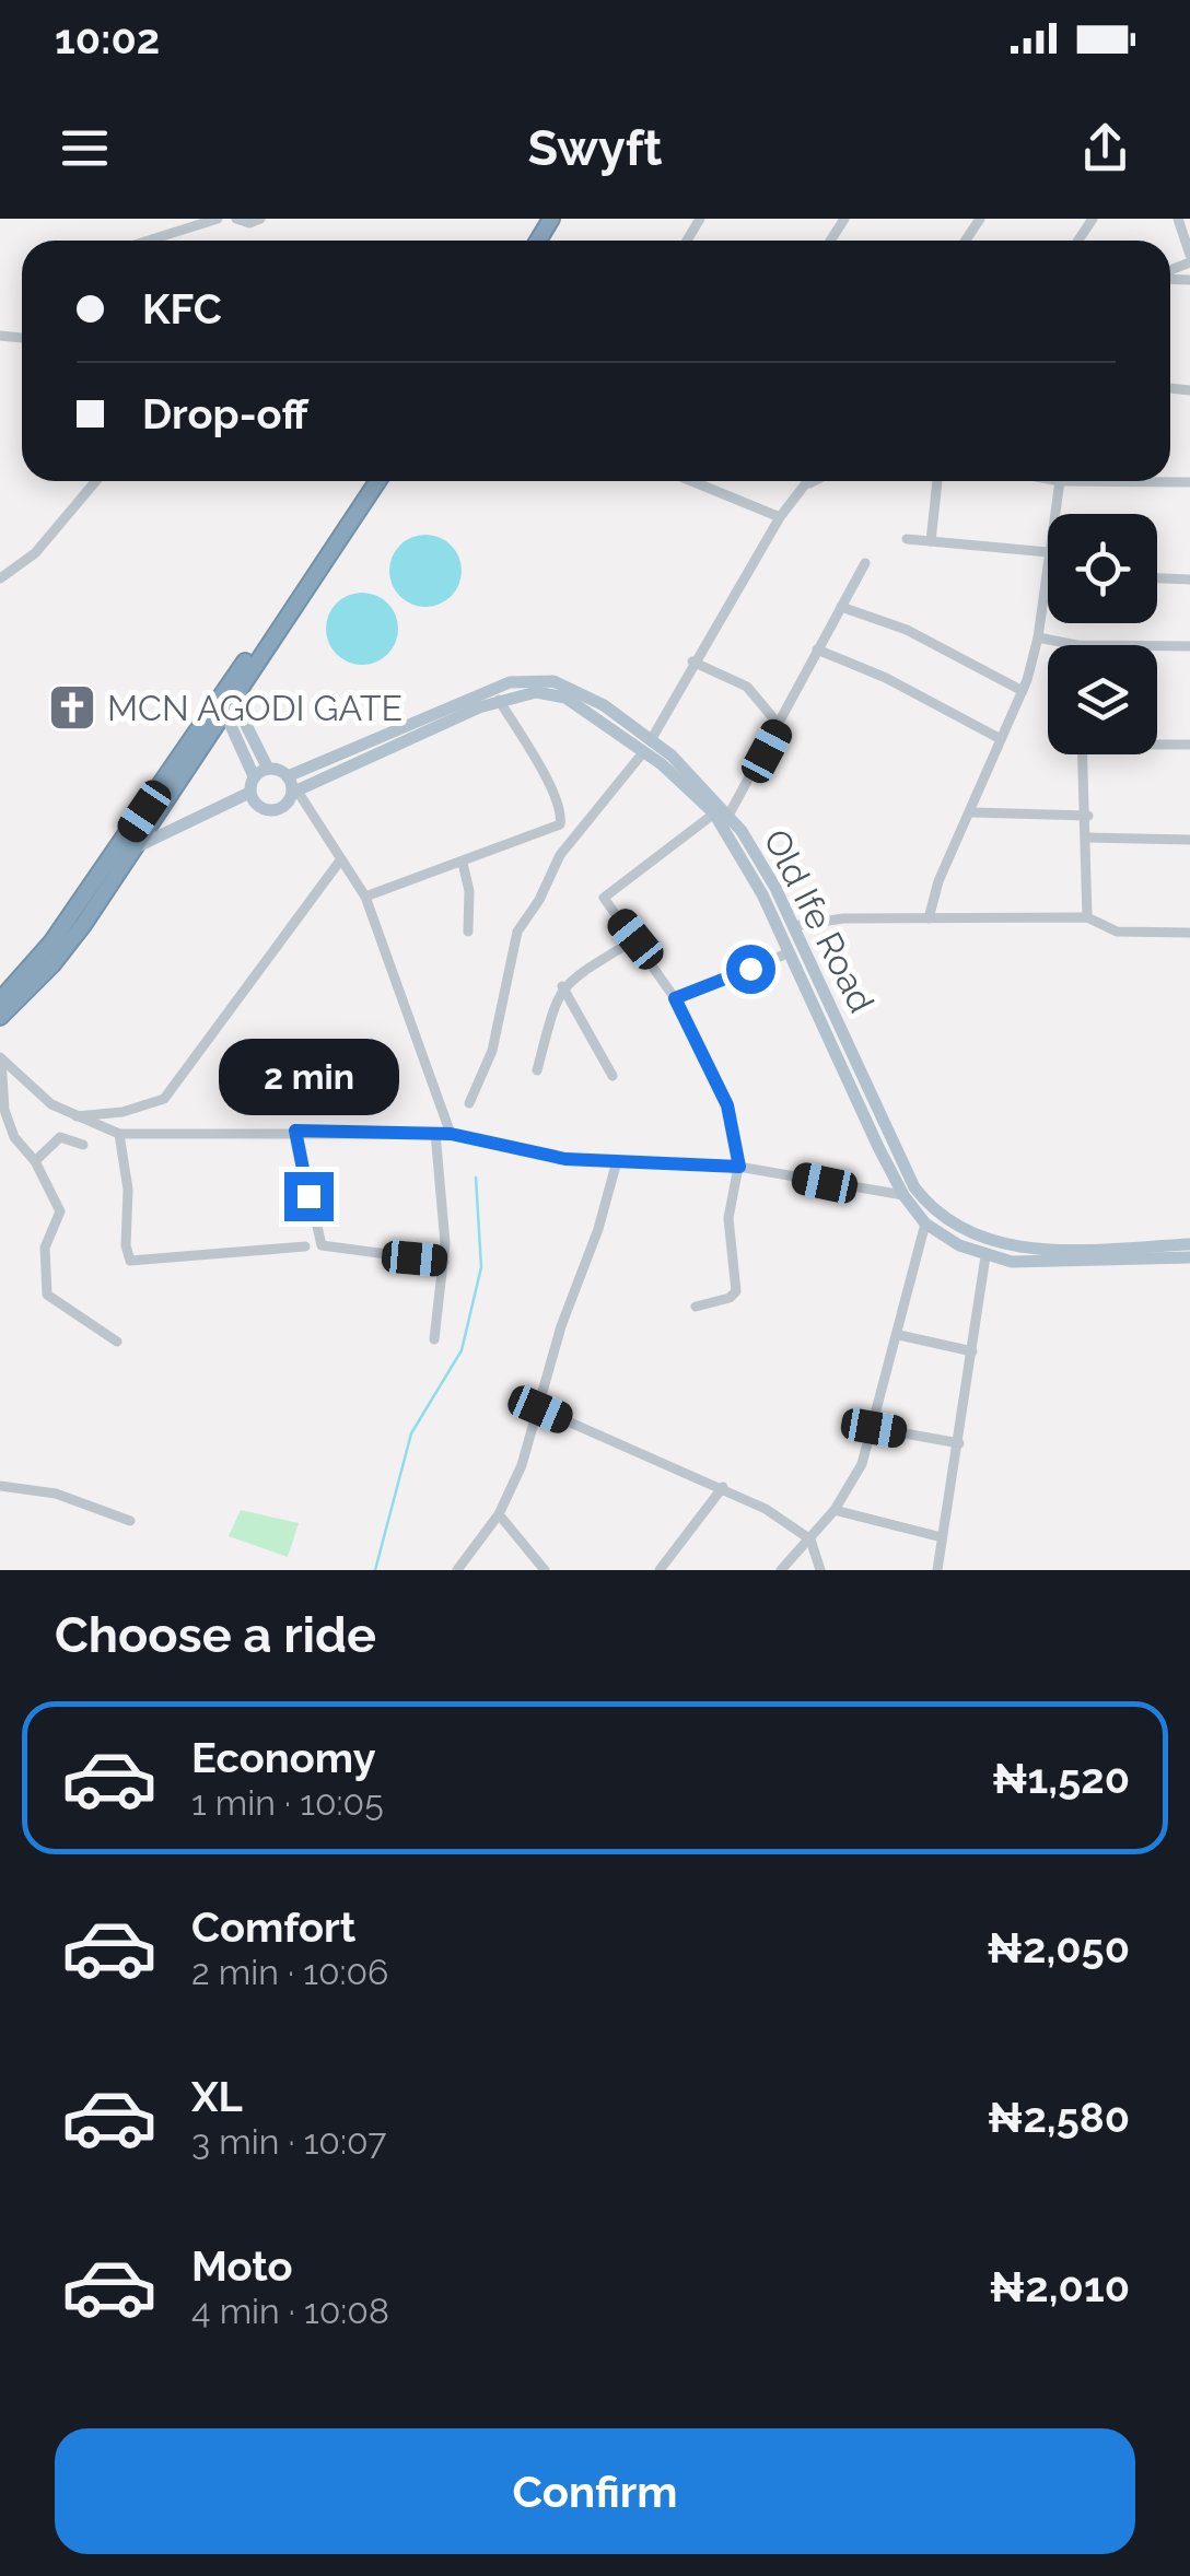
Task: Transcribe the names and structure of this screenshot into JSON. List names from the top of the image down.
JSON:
{
  "streets": {
    "main road": ["Old Ife Road"]
  },
  "places": {
    "church": ["MCN AGODI GATE"]
  },
  "page": {
    "status": "10:02",
    "header": "Swyft",
    "banner": ["KFC", "Drop-off"],
    "bubble": "2 min",
    "heading": "Choose a ride",
    "list": [
      {
        "name": "Economy",
        "note": "1 min · 10:05",
        "value": "₦1,520"
      },
      {
        "name": "Comfort",
        "note": "2 min · 10:06",
        "value": "₦2,050"
      },
      {
        "name": "XL",
        "note": "3 min · 10:07",
        "value": "₦2,580"
      },
      {
        "name": "Moto",
        "note": "4 min · 10:08",
        "value": "₦2,010"
      }
    ],
    "buttons": "Confirm"
  }
}
